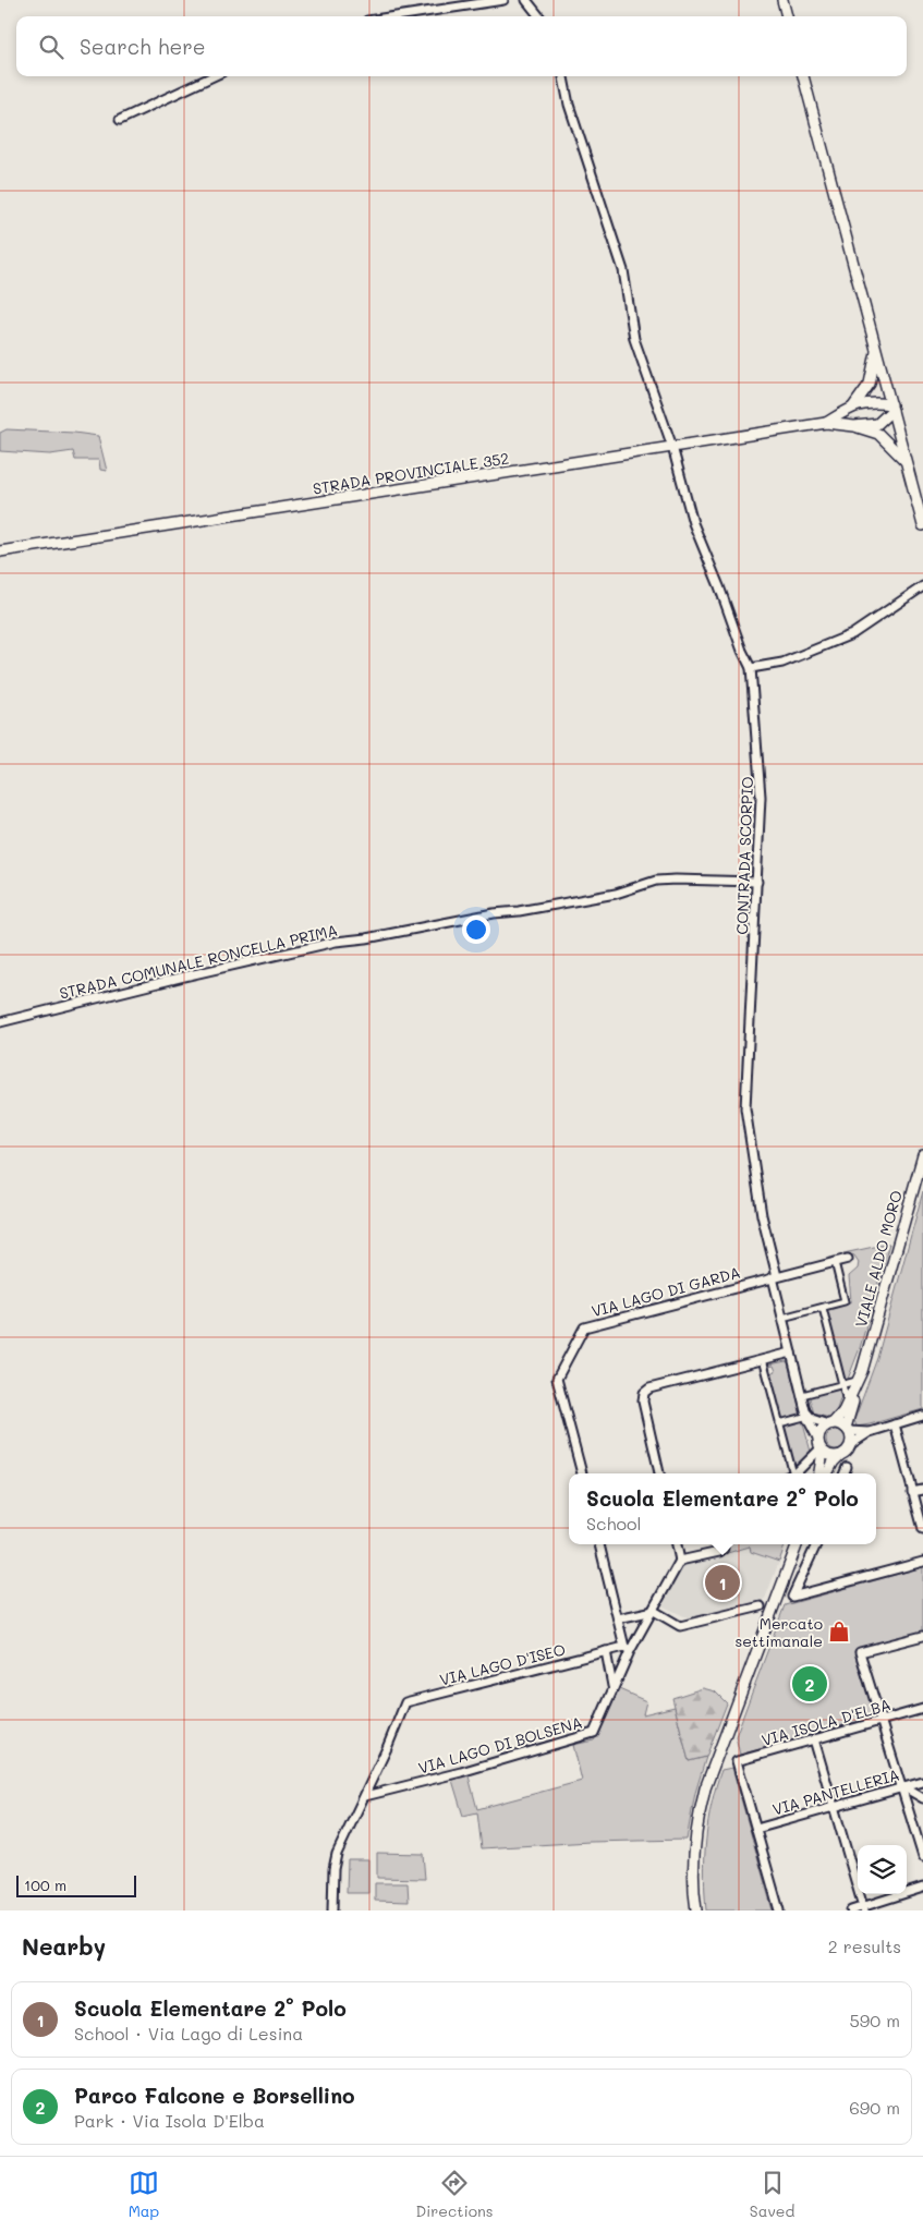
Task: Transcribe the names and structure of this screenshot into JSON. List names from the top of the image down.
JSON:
{
  "streets": {
    "main road": ["STRADA PROVINCIALE 352", "VIALE ALDO MORO"],
    "street": [
      "CONTRADA SCORPIO",
      "STRADA COMUNALE RONCELLA PRIMA",
      "VIA LAGO DI GARDA",
      "VIA LAGO D'ISEO",
      "VIA ISOLA D'ELBA",
      "VIA LAGO DI BOLSENA",
      "VIA PANTELLERIA"
    ]
  },
  "crossings": [
    ["STRADA PROVINCIALE 352", "CONTRADA SCORPIO"],
    ["CONTRADA SCORPIO", "STRADA COMUNALE RONCELLA PRIMA"],
    ["CONTRADA SCORPIO", "VIALE ALDO MORO"],
    ["CONTRADA SCORPIO", "VIA LAGO DI GARDA"],
    ["VIA LAGO D'ISEO", "VIA LAGO DI BOLSENA"],
    ["VIA ISOLA D'ELBA", "VIA PANTELLERIA"]
  ],
  "places": {
    "shop": ["Mercato settimanale"]
  },
  "scale_bar": "100 m",
  "page": {
    "search": "Search here",
    "popup": ["Scuola Elementare 2° Polo", "School"],
    "pins": ["1", "2"],
    "scale": "100 m",
    "heading": ["Nearby", "2 results"],
    "list": [
      {
        "mark": "1",
        "name": "Scuola Elementare 2° Polo",
        "note": "School · Via Lago di Lesina",
        "value": "590 m"
      },
      {
        "mark": "2",
        "name": "Parco Falcone e Borsellino",
        "note": "Park · Via Isola D'Elba",
        "value": "690 m"
      }
    ],
    "nav": ["Map", "Directions", "Saved"]
  }
}
